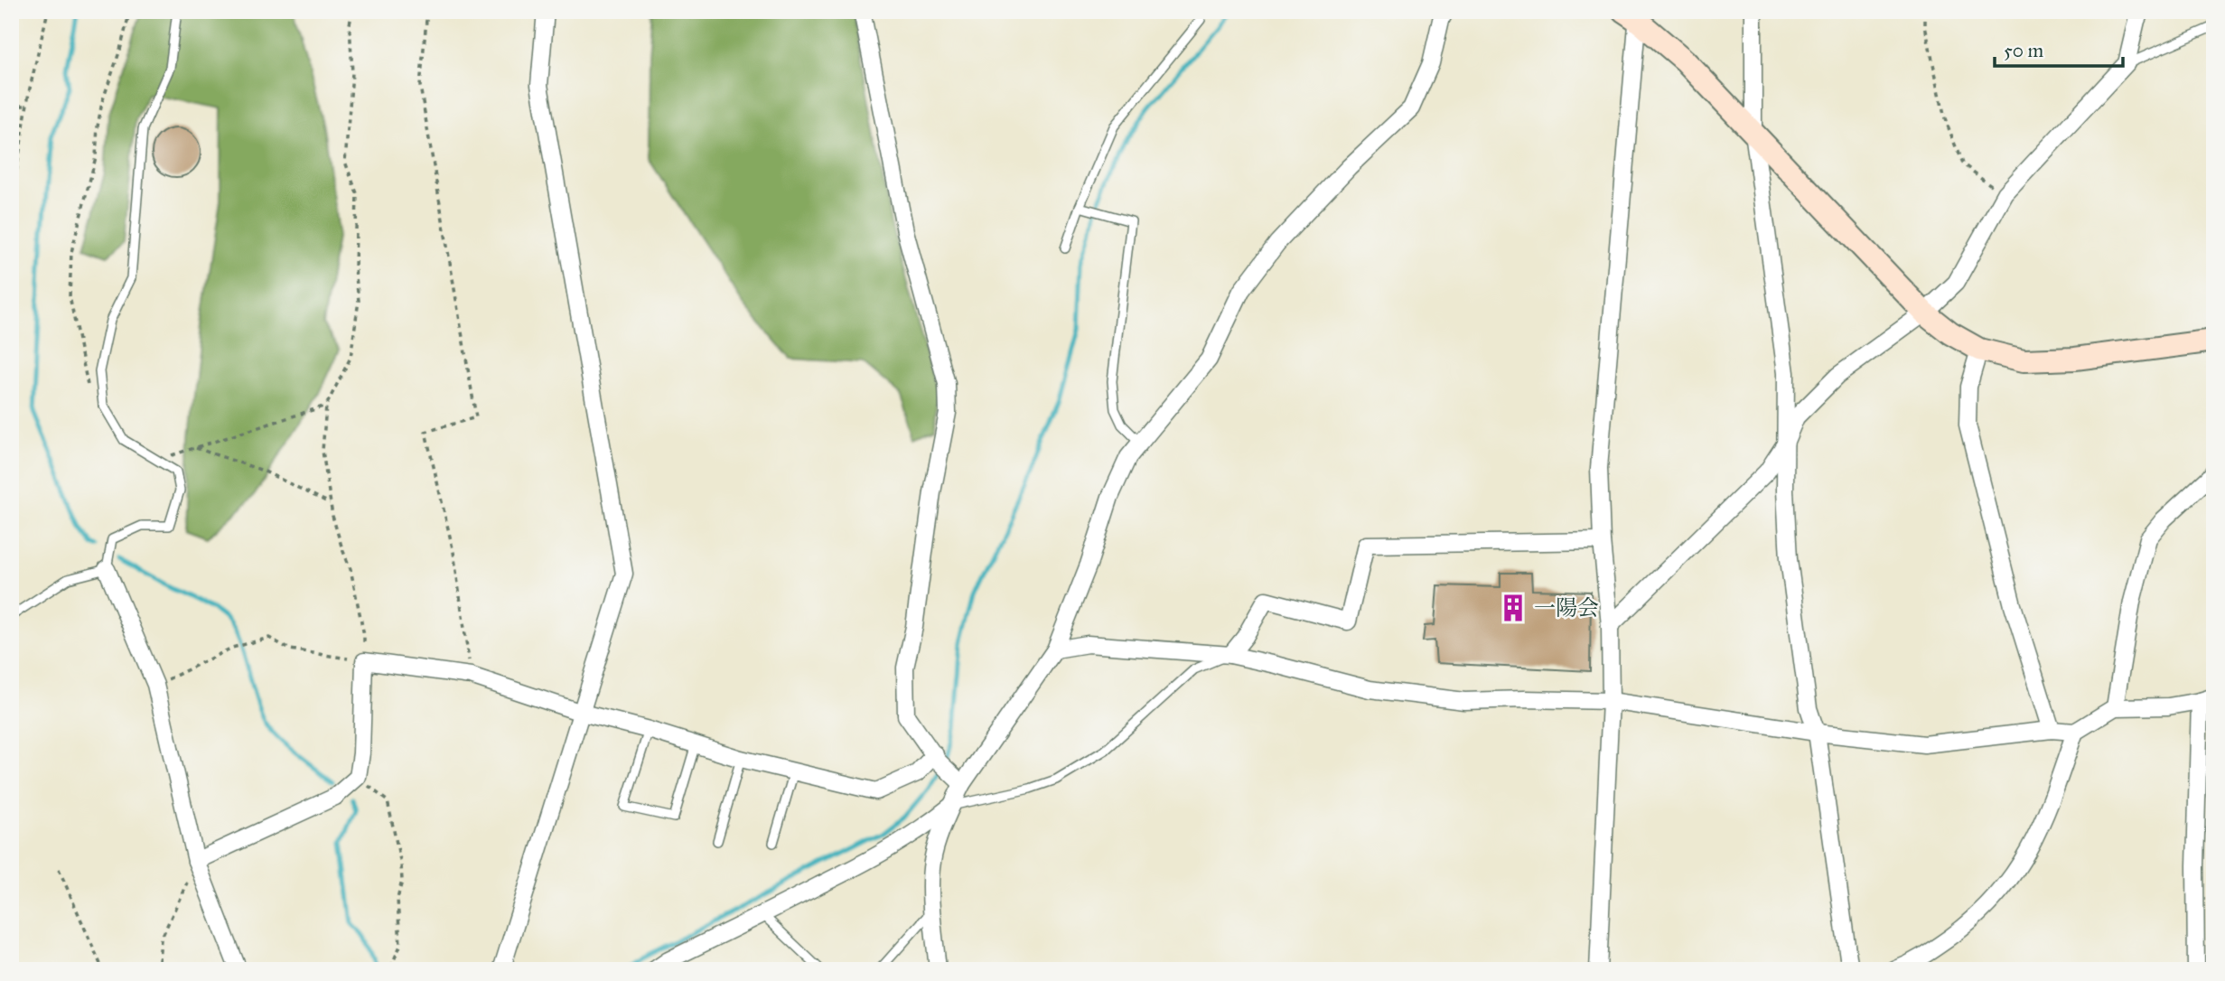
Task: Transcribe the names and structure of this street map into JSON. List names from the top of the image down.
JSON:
{
  "places": {
    "building": ["一陽会"]
  },
  "scale_bar": "50 m"
}
